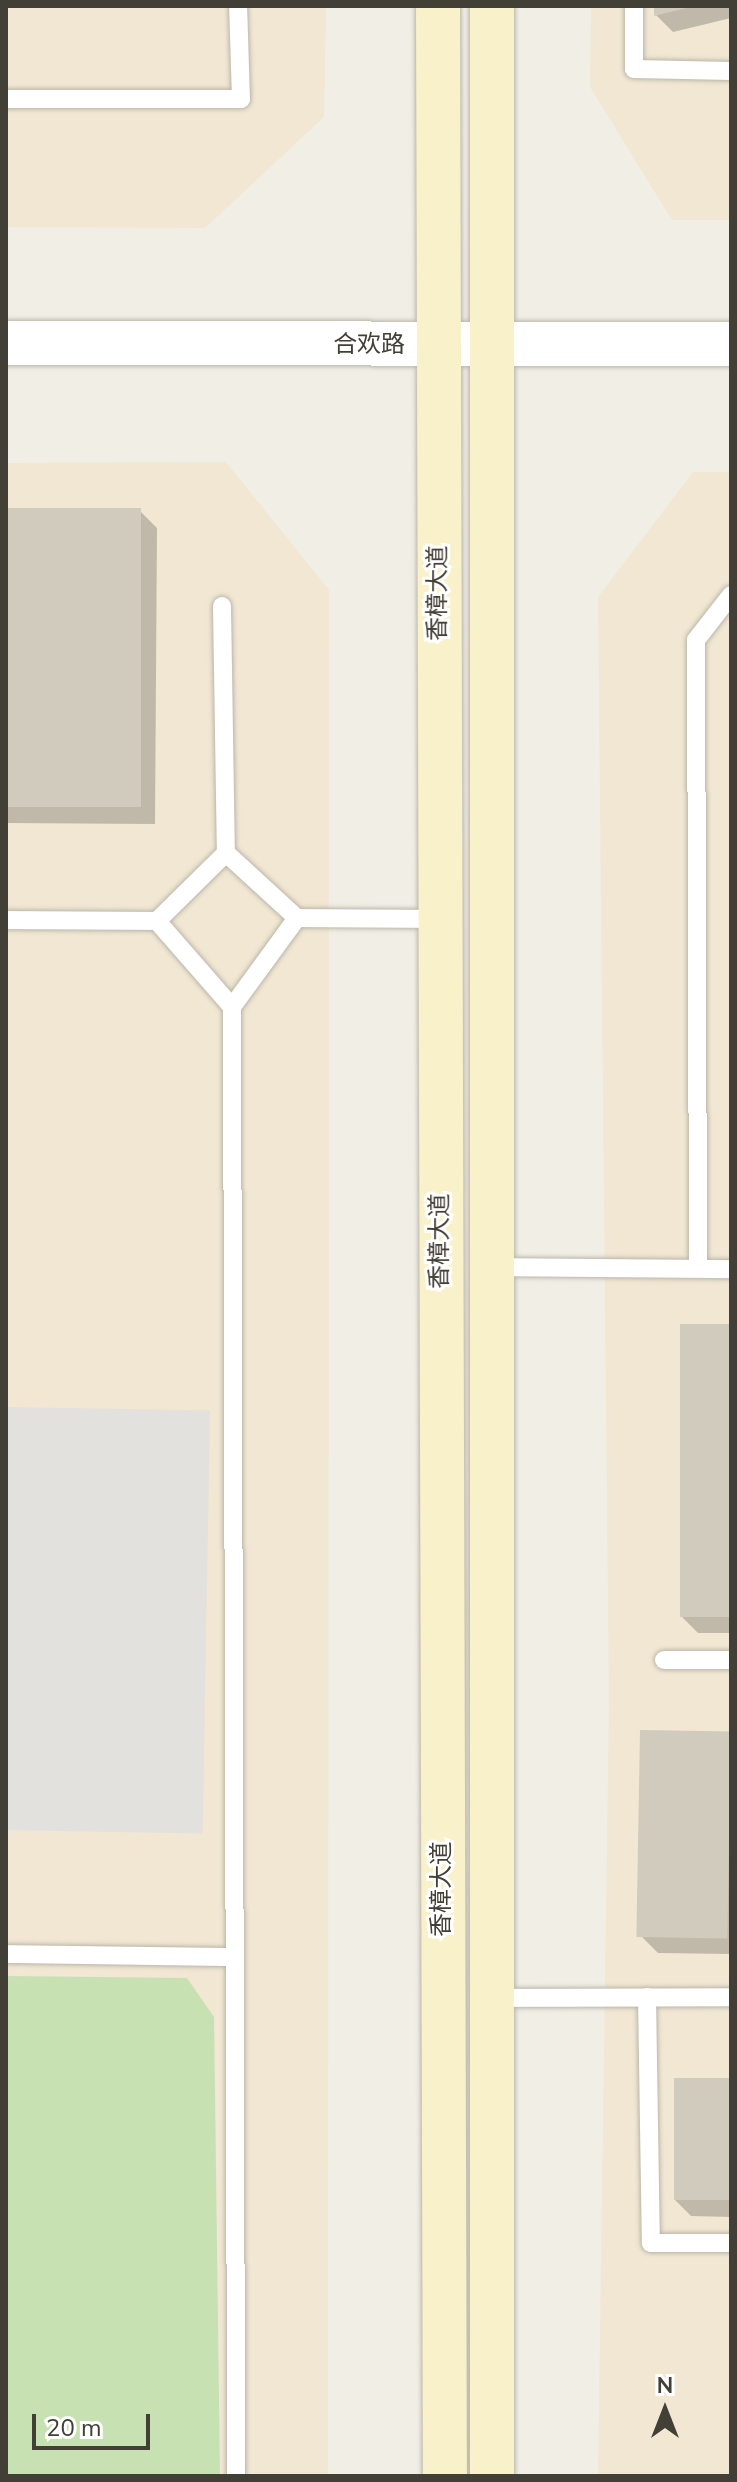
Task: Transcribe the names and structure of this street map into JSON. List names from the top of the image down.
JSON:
{
  "streets": {
    "main road": ["香樟大道"],
    "street": ["合欢路"]
  },
  "crossings": [
    ["合欢路", "香樟大道"]
  ],
  "scale_bar": "20 m",
  "north": "top"
}
